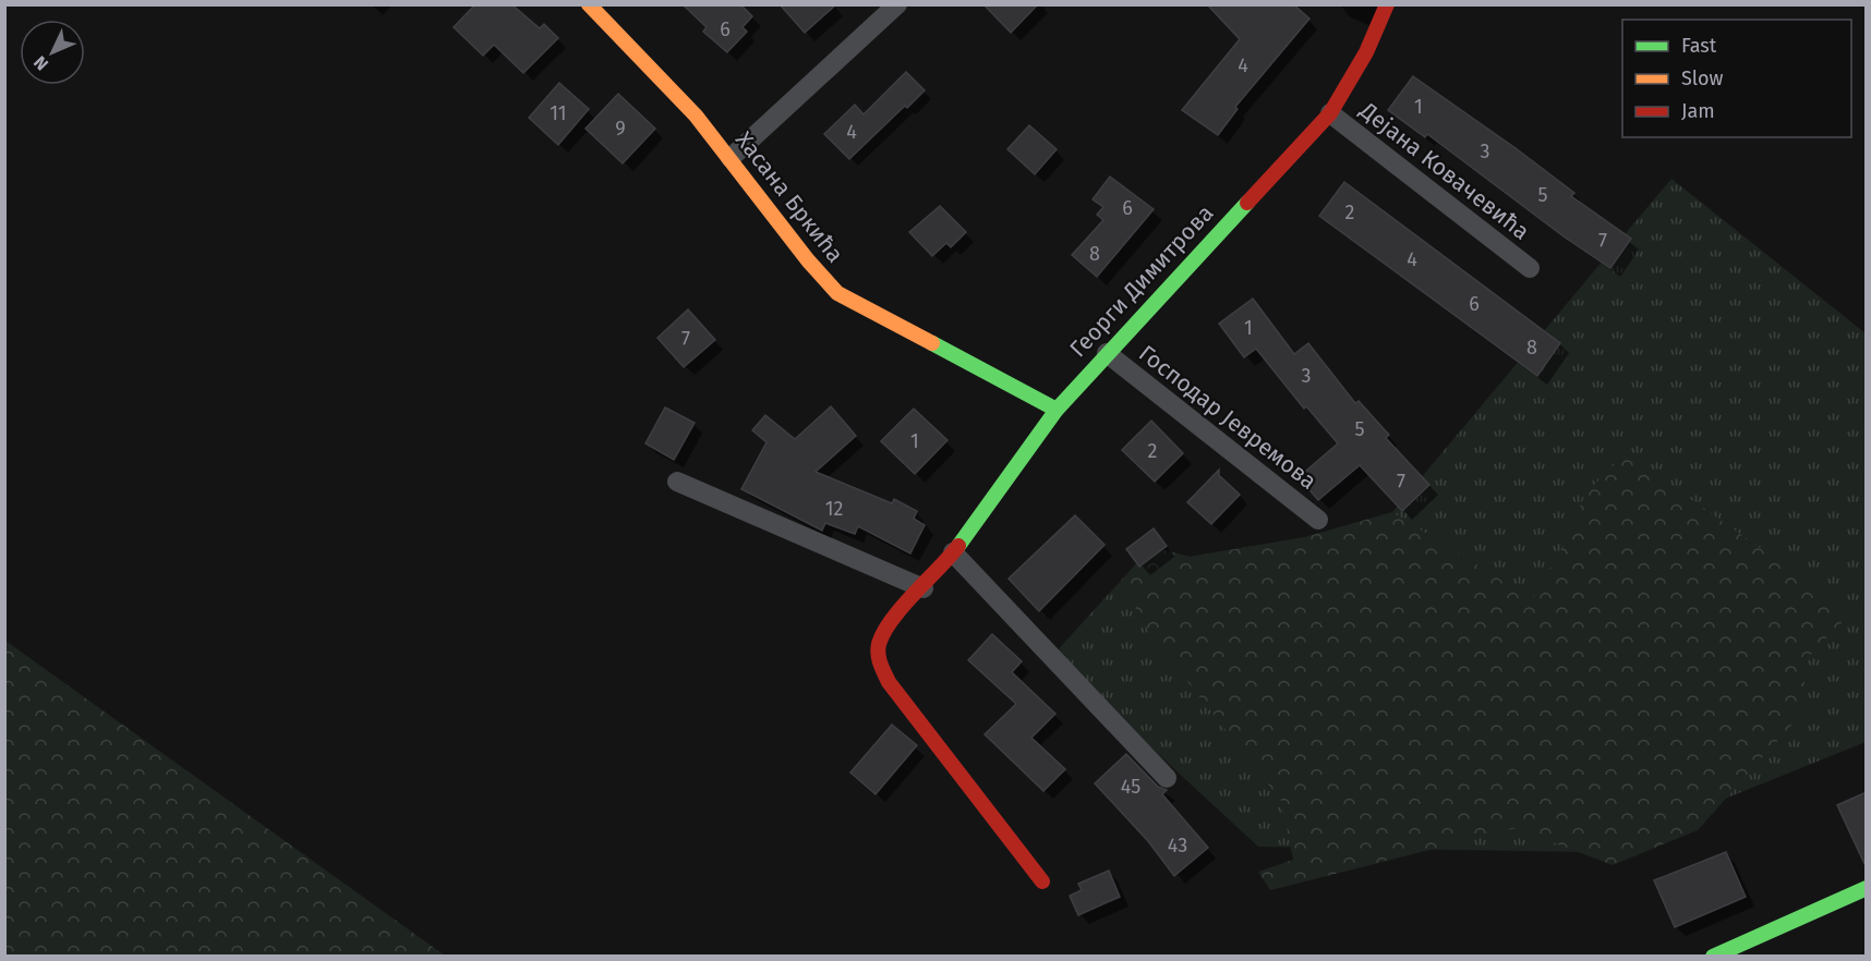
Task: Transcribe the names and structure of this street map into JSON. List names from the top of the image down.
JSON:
{
  "streets": {
    "street": [
      "Дејана Ковачевића",
      "Хасана Бркића",
      "Георги Димитрова",
      "Господар Јевремова"
    ]
  },
  "crossings": [
    ["Дејана Ковачевића", "Георги Димитрова"],
    ["Хасана Бркића", "Георги Димитрова"],
    ["Георги Димитрова", "Господар Јевремова"]
  ],
  "house_numbers": [
    "6",
    "4",
    "1",
    "11",
    "9",
    "4",
    "3",
    "5",
    "6",
    "2",
    "7",
    "8",
    "4",
    "6",
    "1",
    "7",
    "8",
    "3",
    "5",
    "1",
    "2",
    "7",
    "12",
    "45",
    "43"
  ],
  "legend": ["Fast", "Slow", "Jam"],
  "north": "bottom left"
}
